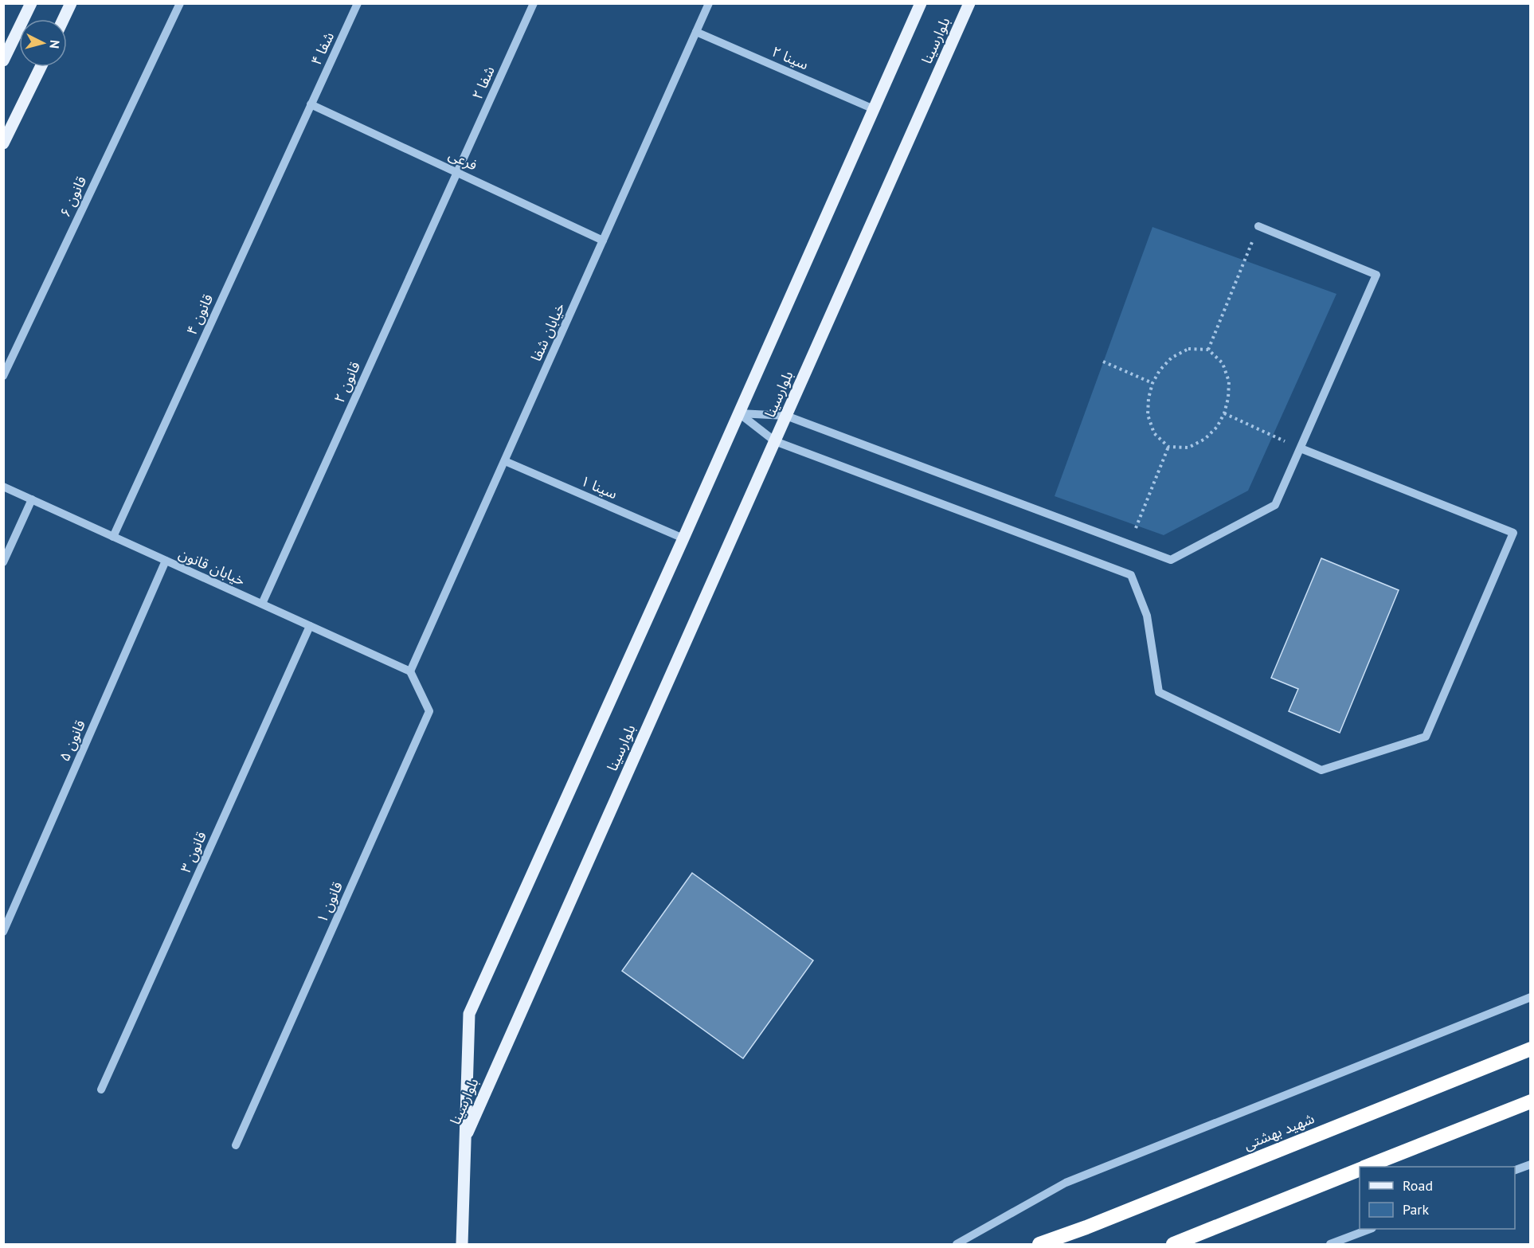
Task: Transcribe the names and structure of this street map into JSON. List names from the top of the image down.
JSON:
{
  "streets": {
    "highway": ["شهید بهشتی"],
    "main road": ["بلوارسینا"],
    "street": [
      "شفا ۴",
      "سینا ۲",
      "شفا ۲",
      "فرعی",
      "قانون ۶",
      "قانون ۴",
      "خیابان شفا",
      "قانون ۲",
      "سینا ۱",
      "خیابان قانون",
      "قانون ۵",
      "قانون ۳",
      "قانون ۱"
    ]
  },
  "crossings": [
    ["بلوارسینا", "سینا ۲"],
    ["بلوارسینا", "سینا ۱"],
    ["شفا ۴", "فرعی"],
    ["شفا ۴", "قانون ۴"],
    ["سینا ۲", "خیابان شفا"],
    ["شفا ۲", "فرعی"],
    ["شفا ۲", "قانون ۲"],
    ["فرعی", "قانون ۴"],
    ["فرعی", "خیابان شفا"],
    ["فرعی", "قانون ۲"],
    ["قانون ۴", "خیابان قانون"],
    ["خیابان شفا", "سینا ۱"],
    ["خیابان شفا", "خیابان قانون"],
    ["خیابان شفا", "قانون ۱"],
    ["قانون ۲", "خیابان قانون"],
    ["خیابان قانون", "قانون ۵"],
    ["خیابان قانون", "قانون ۳"],
    ["خیابان قانون", "قانون ۱"]
  ],
  "legend": ["Road", "Park"],
  "north": "right"
}
